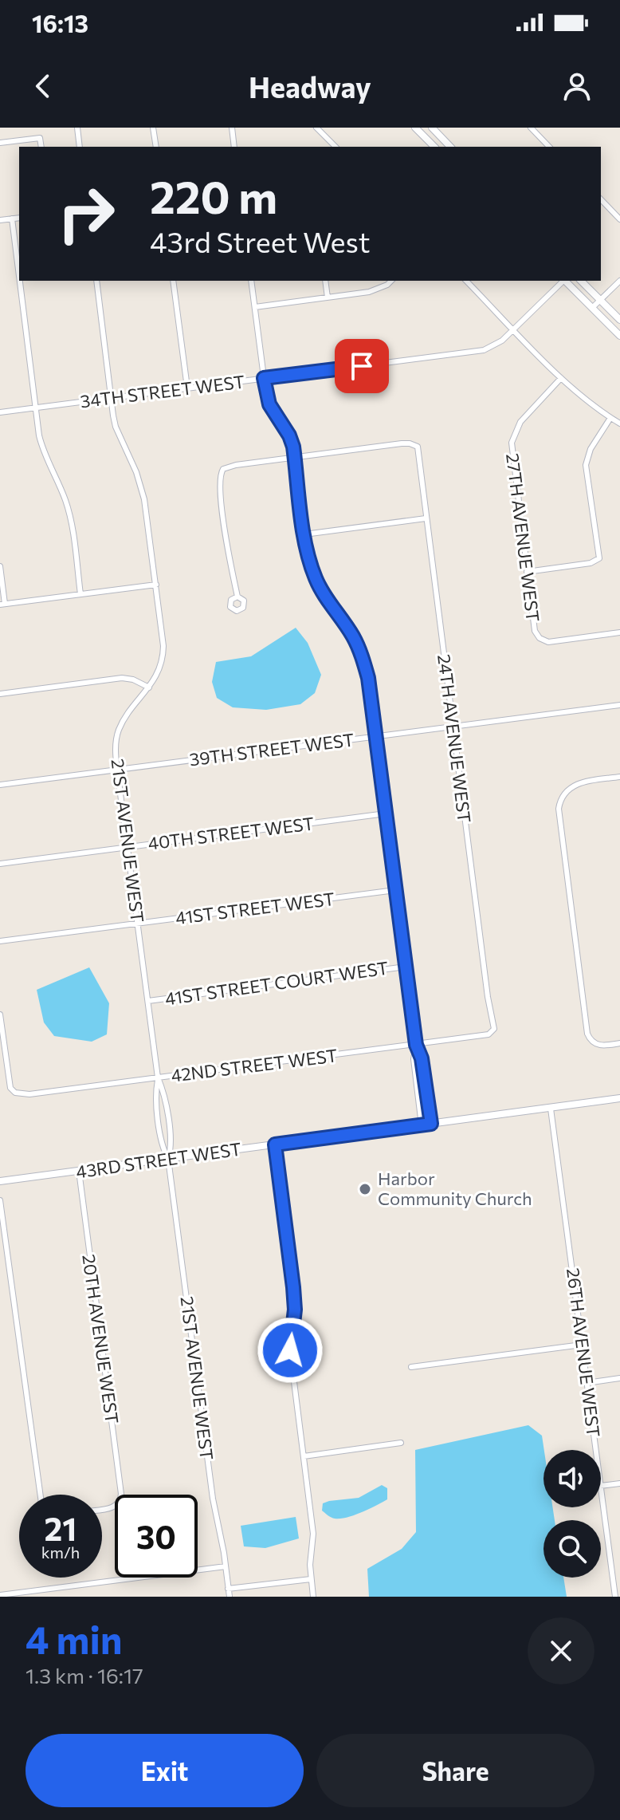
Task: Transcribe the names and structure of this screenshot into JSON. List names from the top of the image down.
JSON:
{
  "streets": {
    "street": [
      "34TH STREET WEST",
      "27TH AVENUE WEST",
      "24TH AVENUE WEST",
      "39TH STREET WEST",
      "40TH STREET WEST",
      "21ST AVENUE WEST",
      "41ST STREET WEST",
      "41ST STREET COURT WEST",
      "42ND STREET WEST",
      "43RD STREET WEST",
      "20TH AVENUE WEST",
      "26TH AVENUE WEST"
    ]
  },
  "crossings": [
    ["34TH STREET WEST", "21ST AVENUE WEST"],
    ["24TH AVENUE WEST", "39TH STREET WEST"],
    ["24TH AVENUE WEST", "42ND STREET WEST"],
    ["39TH STREET WEST", "21ST AVENUE WEST"],
    ["40TH STREET WEST", "21ST AVENUE WEST"],
    ["21ST AVENUE WEST", "41ST STREET WEST"],
    ["21ST AVENUE WEST", "41ST STREET COURT WEST"],
    ["21ST AVENUE WEST", "42ND STREET WEST"],
    ["21ST AVENUE WEST", "43RD STREET WEST"],
    ["43RD STREET WEST", "20TH AVENUE WEST"],
    ["43RD STREET WEST", "26TH AVENUE WEST"]
  ],
  "places": ["Harbor Community Church"],
  "page": {
    "status": "16:13",
    "header": "Headway",
    "turn": ["220 m", "43rd Street West"],
    "speed": "21 km/h",
    "limit": "30",
    "heading": ["4 min", "1.3 km · 16:17"],
    "buttons": ["Exit", "Share"]
  }
}
